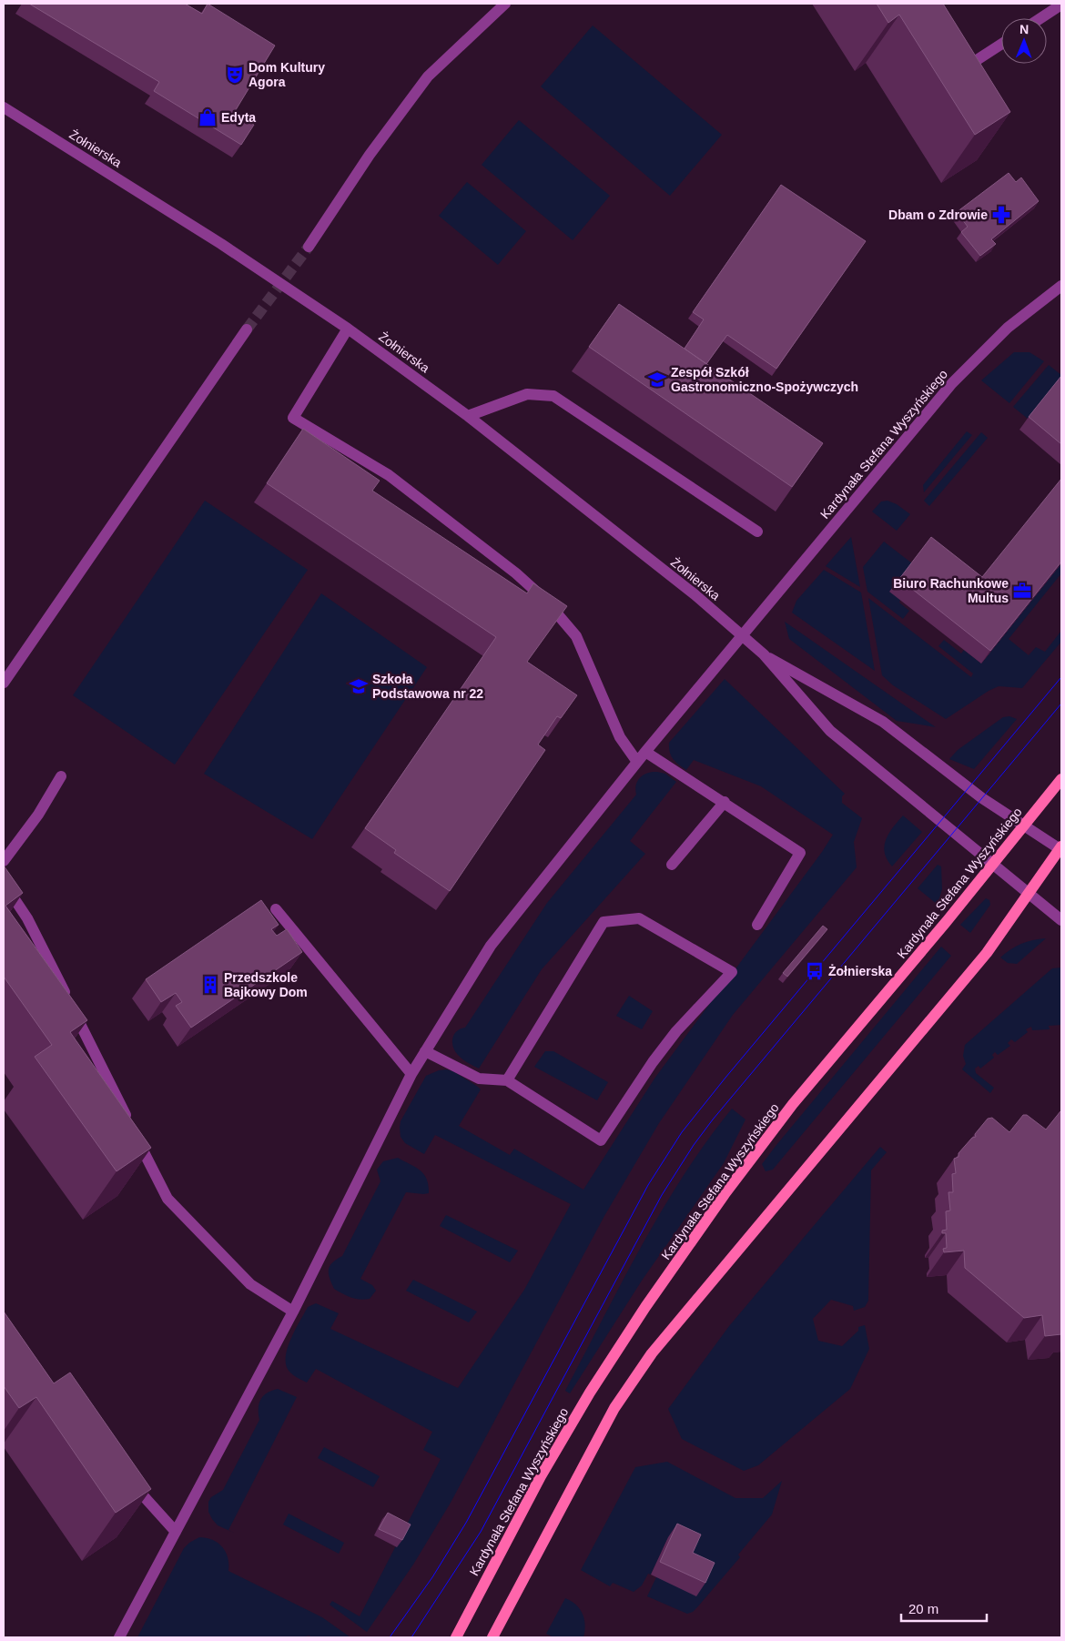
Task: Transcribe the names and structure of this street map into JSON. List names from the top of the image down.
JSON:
{
  "streets": {
    "main road": ["Kardynała Stefana Wyszyńskiego"],
    "street": ["Żołnierska"]
  },
  "crossings": [
    ["Żołnierska", "Kardynała Stefana Wyszyńskiego"]
  ],
  "places": {
    "theatre": ["Dom Kultury Agora"],
    "shop": ["Edyta"],
    "pharmacy": ["Dbam o Zdrowie"],
    "school or university": ["Zespół Szkół Gastronomiczno-Spożywczych", "Szkoła Podstawowa nr 22"],
    "office": ["Biuro Rachunkowe Multus"],
    "bus stop": ["Żołnierska"],
    "building": ["Przedszkole Bajkowy Dom"]
  },
  "scale_bar": "20 m",
  "north": "top"
}
